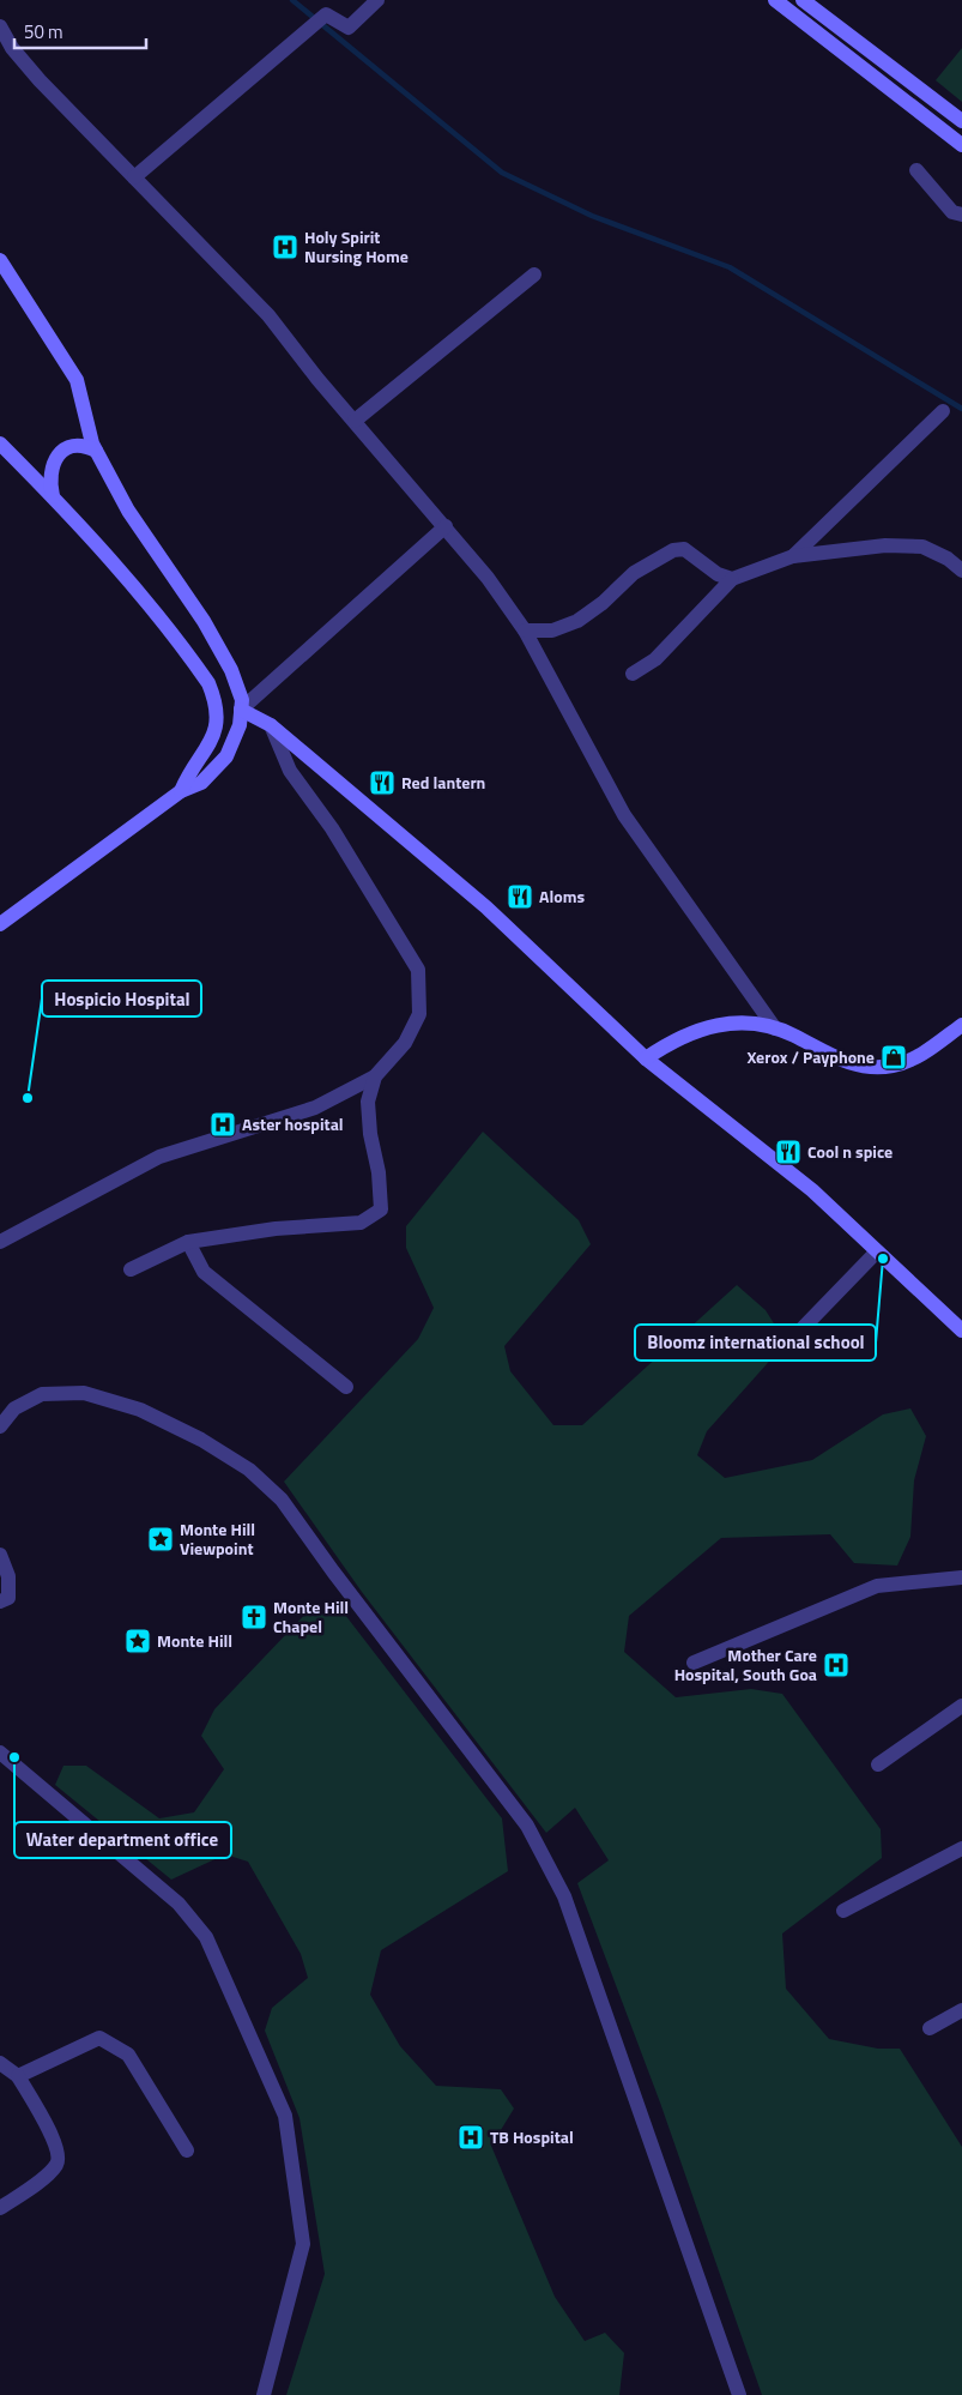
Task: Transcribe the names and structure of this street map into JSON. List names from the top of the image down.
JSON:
{
  "places": {
    "hospital": [
      "Holy Spirit Nursing Home",
      "Aster hospital",
      "Mother Care Hospital, South Goa",
      "TB Hospital"
    ],
    "restaurant": ["Red lantern", "Aloms", "Cool n spice"],
    "shop": ["Xerox / Payphone"],
    "other": ["Hospicio Hospital", "Bloomz international school", "Water department office"],
    "place": ["Monte Hill Viewpoint", "Monte Hill"],
    "church": ["Monte Hill Chapel"]
  },
  "scale_bar": "50 m"
}
